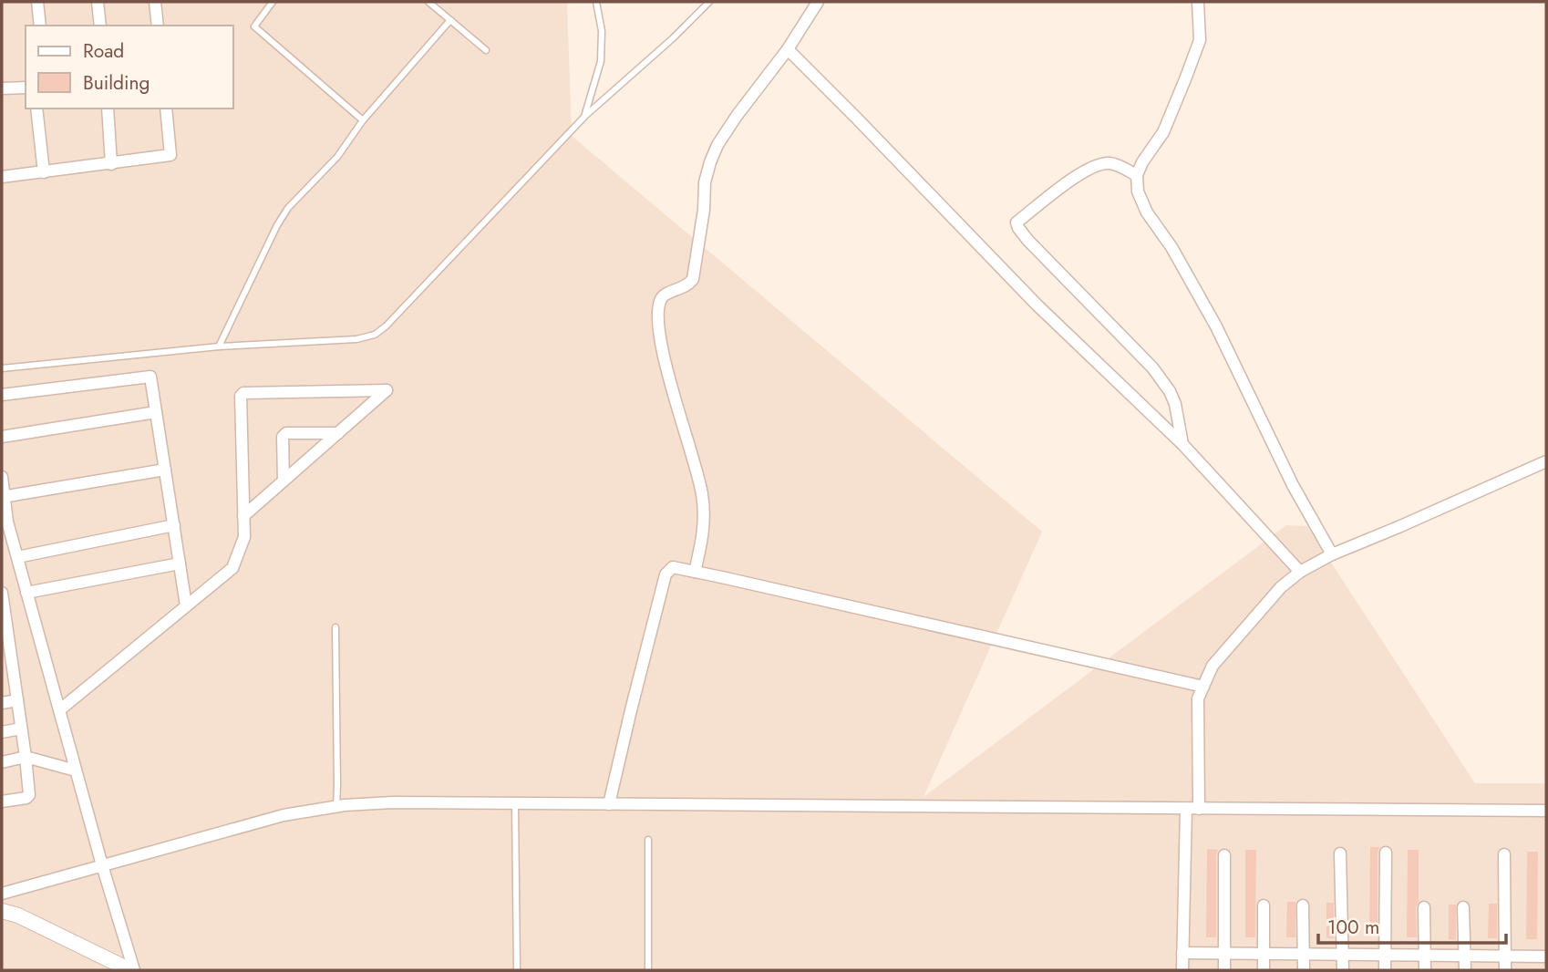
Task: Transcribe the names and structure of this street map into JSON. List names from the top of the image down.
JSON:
{
  "legend": ["Road", "Building"],
  "scale_bar": "100 m"
}
